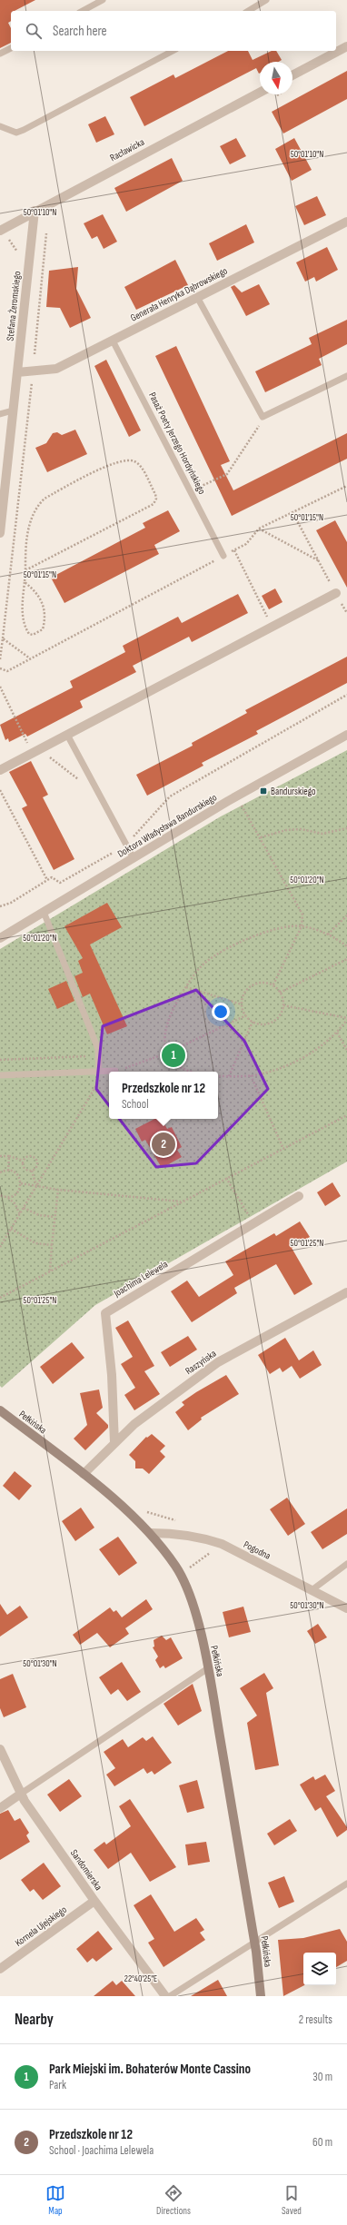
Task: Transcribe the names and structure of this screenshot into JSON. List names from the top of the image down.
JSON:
{
  "streets": {
    "street": [
      "Racławicka",
      "Generała Henryka Dąbrowskiego",
      "Stefana Żeromskiego",
      "Doktora Władysława Bandurskiego",
      "Joachima Lelewela",
      "Raszyńska",
      "Pełkińska",
      "Pogodna",
      "Sandomierska",
      "Kornela Ujejskiego"
    ],
    "lane": ["Pasaż Poety Jerzego Hordyńskiego"]
  },
  "crossings": [
    ["Racławicka", "Stefana Żeromskiego"],
    ["Generała Henryka Dąbrowskiego", "Stefana Żeromskiego"],
    ["Generała Henryka Dąbrowskiego", "Pasaż Poety Jerzego Hordyńskiego"],
    ["Joachima Lelewela", "Raszyńska"],
    ["Raszyńska", "Pełkińska"],
    ["Pełkińska", "Pogodna"],
    ["Sandomierska", "Kornela Ujejskiego"]
  ],
  "places": {
    "transit": ["Bandurskiego"]
  },
  "north": "bottom",
  "page": {
    "search": "Search here",
    "pins": ["1", "2"],
    "popup": ["Przedszkole nr 12", "School"],
    "heading": ["Nearby", "2 results"],
    "list": [
      {
        "mark": "1",
        "name": "Park Miejski im. Bohaterów Monte Cassino",
        "note": "Park",
        "value": "30 m"
      },
      {
        "mark": "2",
        "name": "Przedszkole nr 12",
        "note": "School · Joachima Lelewela",
        "value": "60 m"
      }
    ],
    "nav": ["Map", "Directions", "Saved"]
  },
  "coordinates": [
    "50°01'10\"N",
    "50°01'15\"N",
    "50°01'20\"N",
    "50°01'25\"N",
    "50°01'30\"N",
    "22°40'25\"E"
  ]
}
